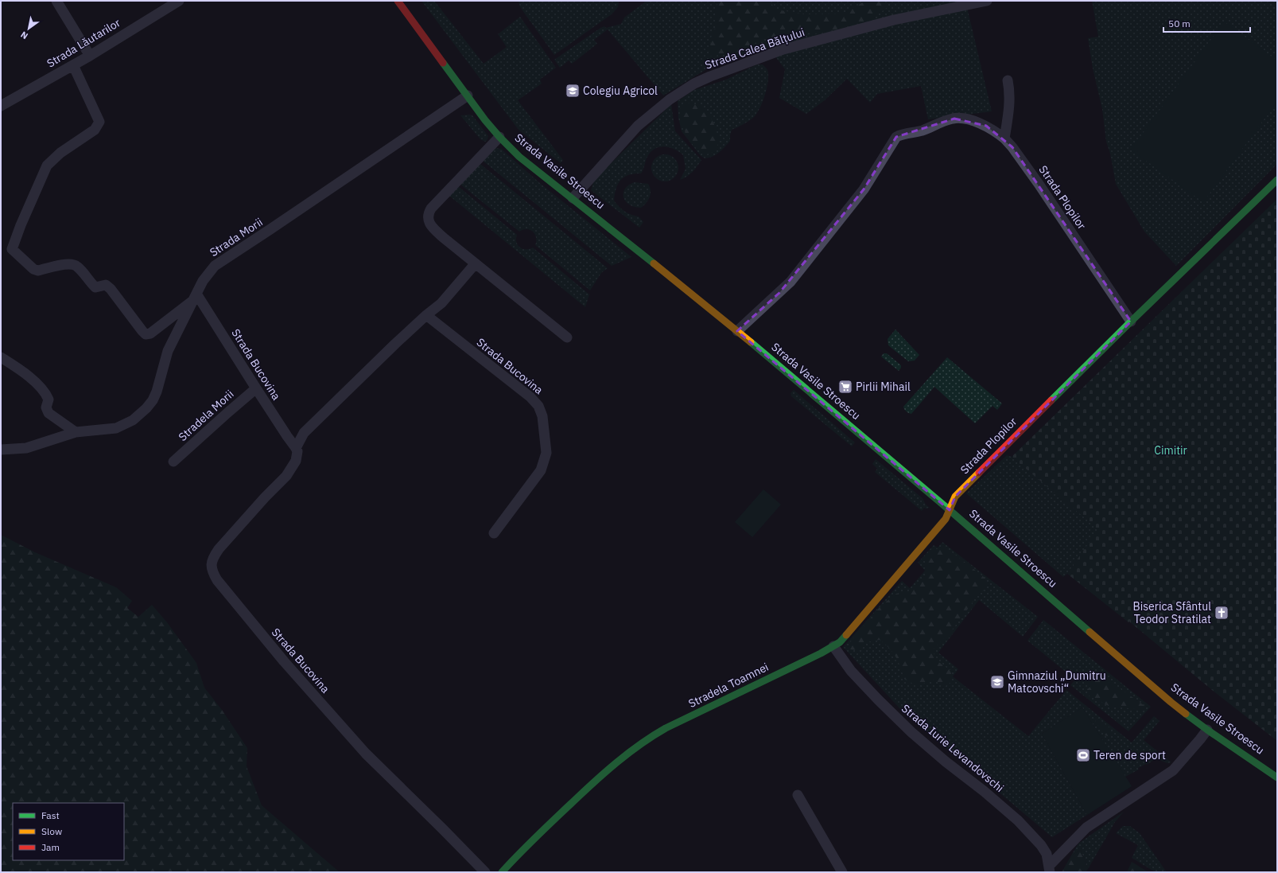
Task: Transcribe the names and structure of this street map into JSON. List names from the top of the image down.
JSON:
{
  "streets": {
    "main road": ["Strada Vasile Stroescu", "Strada Plopilor", "Stradela Toamnei"],
    "street": [
      "Strada Lăutarilor",
      "Strada Calea Bălțului",
      "Strada Morii",
      "Strada Bucovina",
      "Stradela Morii",
      "Strada Iurie Levandovschi"
    ]
  },
  "crossings": [
    ["Strada Calea Bălțului", "Strada Vasile Stroescu"],
    ["Strada Vasile Stroescu", "Strada Plopilor"],
    ["Strada Vasile Stroescu", "Strada Morii"],
    ["Strada Vasile Stroescu", "Stradela Toamnei"],
    ["Strada Plopilor", "Stradela Toamnei"],
    ["Strada Morii", "Strada Bucovina"],
    ["Strada Bucovina", "Stradela Morii"],
    ["Stradela Toamnei", "Strada Iurie Levandovschi"]
  ],
  "parks": ["Cimitir"],
  "places": {
    "school or university": ["Colegiu Agricol", "Gimnaziul „Dumitru Matcovschi“"],
    "supermarket": ["Pirlii Mihail"],
    "church": ["Biserica Sfântul Teodor Stratilat"],
    "sports": ["Teren de sport"]
  },
  "legend": ["Fast", "Slow", "Jam"],
  "scale_bar": "50 m",
  "north": "bottom left"
}
